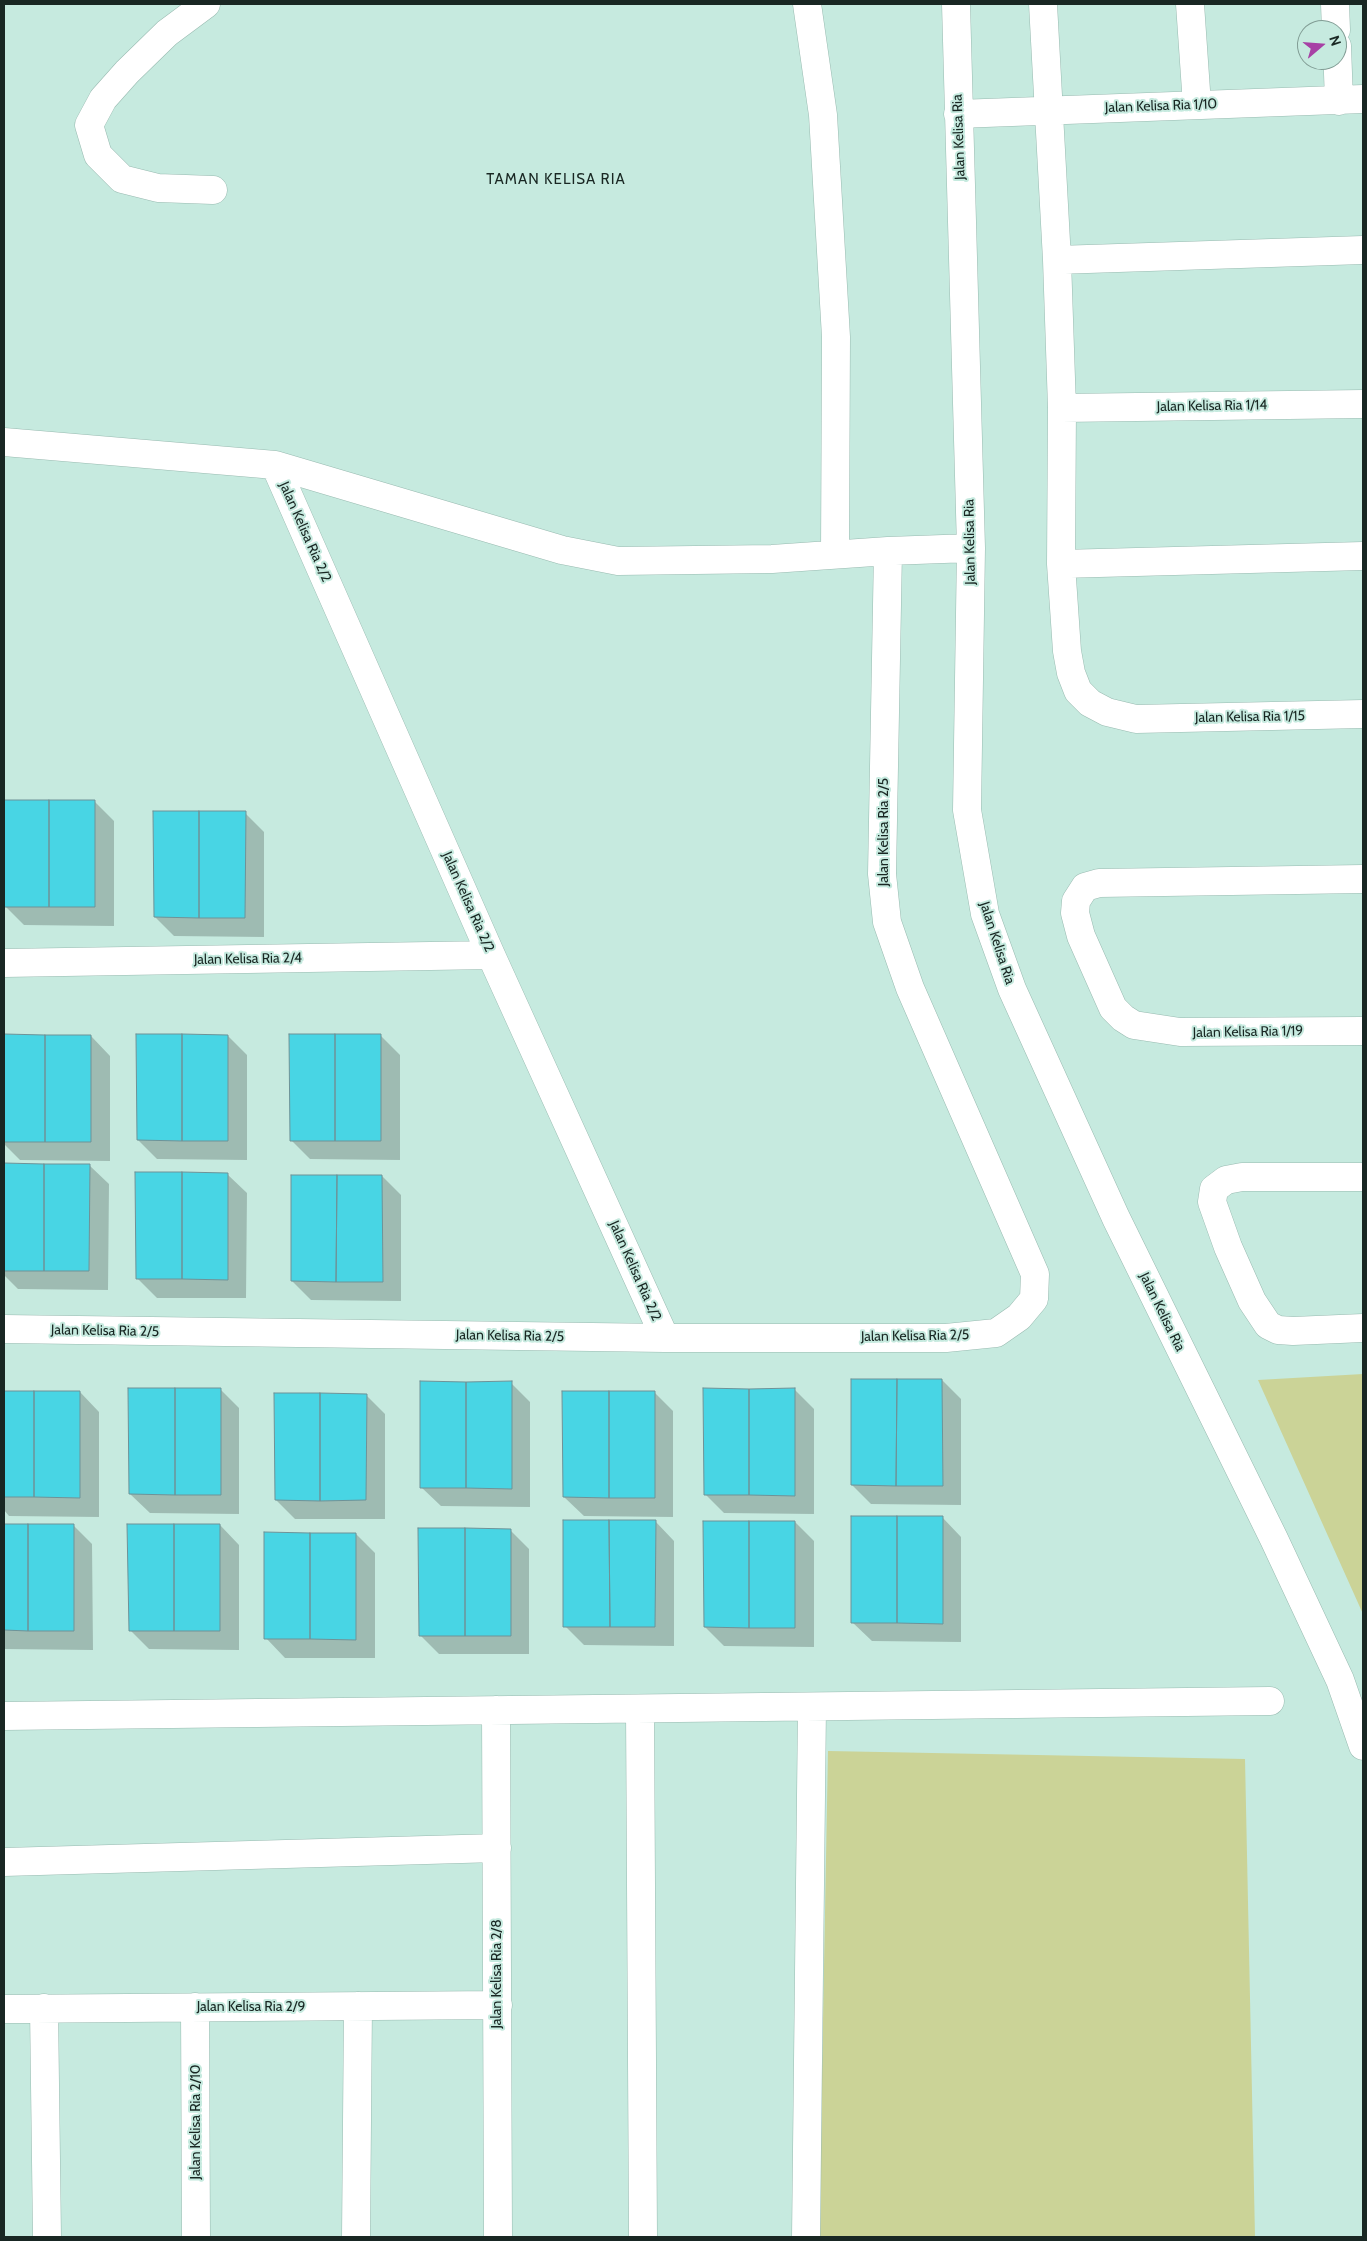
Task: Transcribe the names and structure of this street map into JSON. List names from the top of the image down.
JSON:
{
  "streets": {
    "street": [
      "Jalan Kelisa Ria 1/10",
      "Jalan Kelisa Ria",
      "Jalan Kelisa Ria 1/14",
      "Jalan Kelisa Ria 2/2",
      "Jalan Kelisa Ria 1/15",
      "Jalan Kelisa Ria 2/5",
      "Jalan Kelisa Ria 2/4",
      "Jalan Kelisa Ria 1/19",
      "Jalan Kelisa Ria 2/8",
      "Jalan Kelisa Ria 2/9",
      "Jalan Kelisa Ria 2/10"
    ]
  },
  "crossings": [
    ["Jalan Kelisa Ria 1/10", "Jalan Kelisa Ria"],
    ["Jalan Kelisa Ria 1/10", "Jalan Kelisa Ria 1/15"],
    ["Jalan Kelisa Ria 1/14", "Jalan Kelisa Ria 1/15"],
    ["Jalan Kelisa Ria 2/2", "Jalan Kelisa Ria 2/5"],
    ["Jalan Kelisa Ria 2/2", "Jalan Kelisa Ria 2/4"],
    ["Jalan Kelisa Ria 2/8", "Jalan Kelisa Ria 2/9"],
    ["Jalan Kelisa Ria 2/9", "Jalan Kelisa Ria 2/10"]
  ],
  "districts": ["TAMAN KELISA RIA"],
  "north": "right"
}
